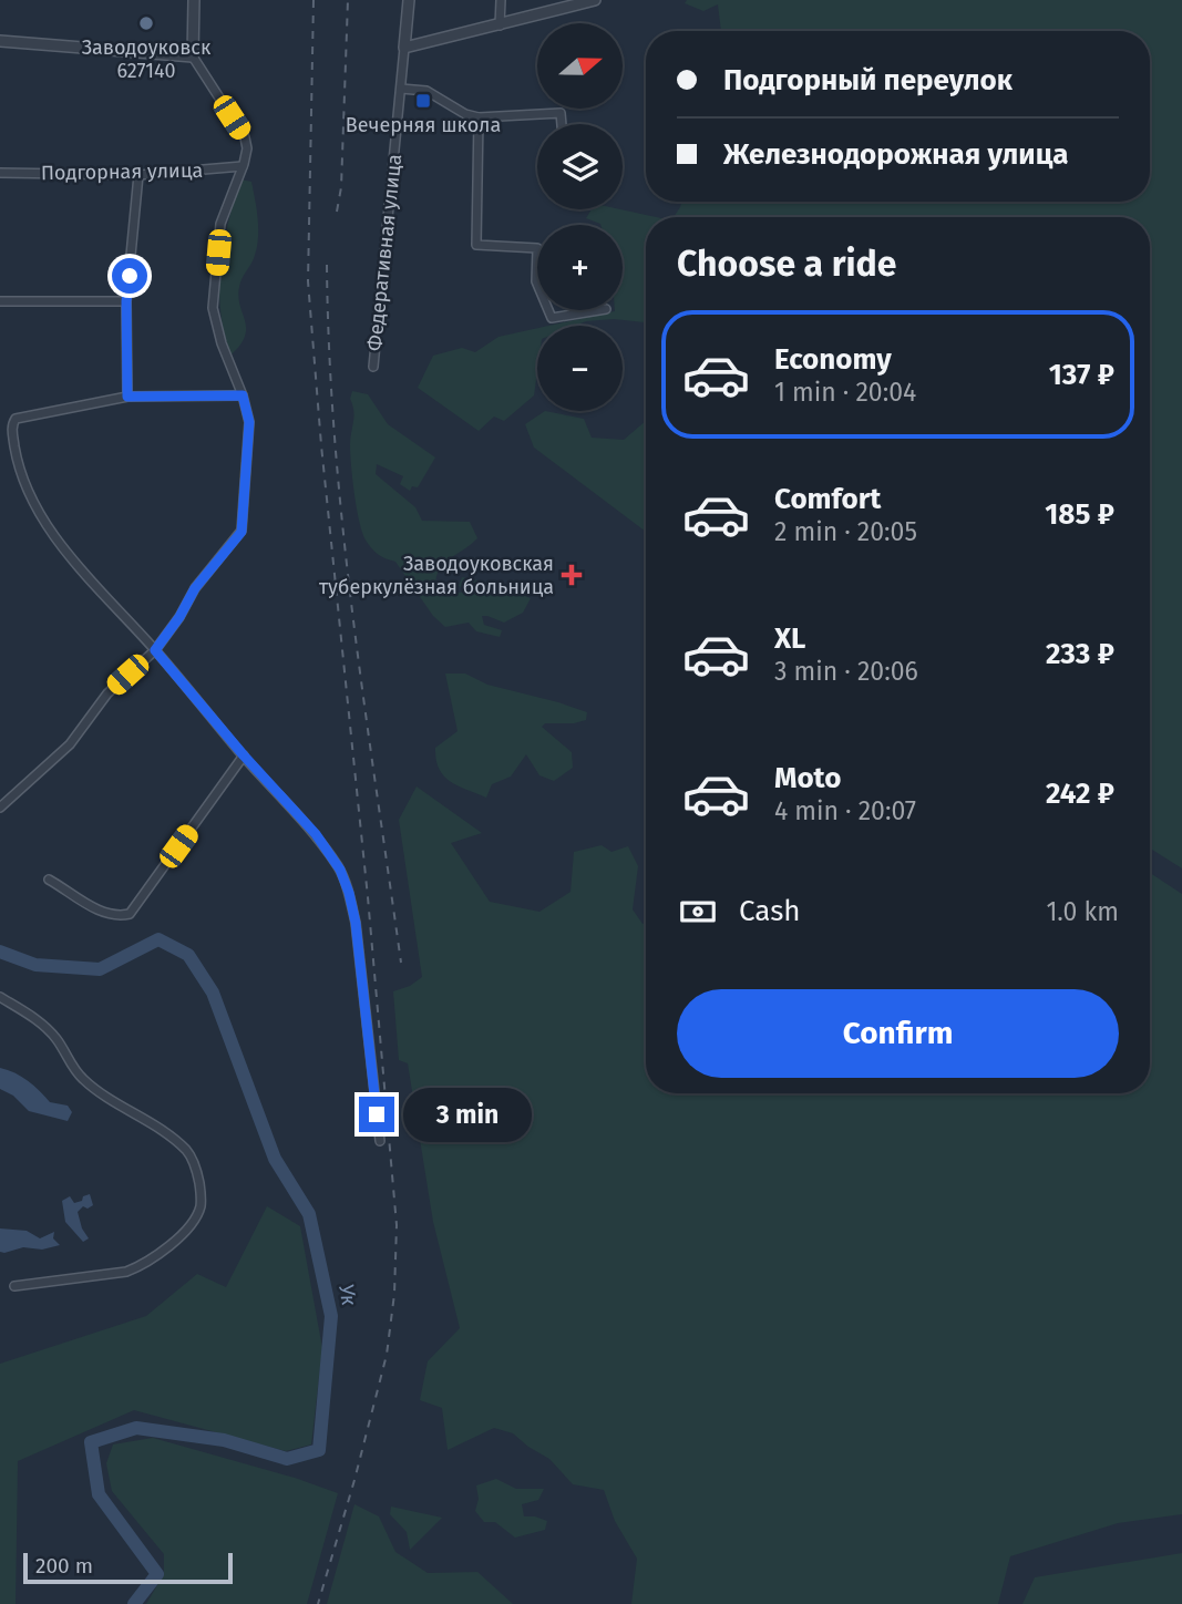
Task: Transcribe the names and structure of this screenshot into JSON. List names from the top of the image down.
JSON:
{
  "streets": {
    "street": ["Подгорная улица", "Федеративная улица"]
  },
  "water": ["Ук"],
  "places": {
    "other": ["Заводоуковск 627140"],
    "transit": ["Вечерняя школа"],
    "health": ["Заводоуковская туберкулёзная больница"]
  },
  "scale_bar": "200 m",
  "north": "right",
  "page": {
    "map_buttons": ["+", "−"],
    "banner": ["Подгорный переулок", "Железнодорожная улица"],
    "heading": "Choose a ride",
    "list": [
      {
        "name": "Economy",
        "note": "1 min · 20:04",
        "value": "137 ₽"
      },
      {
        "name": "Comfort",
        "note": "2 min · 20:05",
        "value": "185 ₽"
      },
      {
        "name": "XL",
        "note": "3 min · 20:06",
        "value": "233 ₽"
      },
      {
        "name": "Moto",
        "note": "4 min · 20:07",
        "value": "242 ₽"
      }
    ],
    "pay": ["Cash", "1.0 km"],
    "buttons": "Confirm",
    "bubble": "3 min",
    "scale": "200 m"
  }
}
